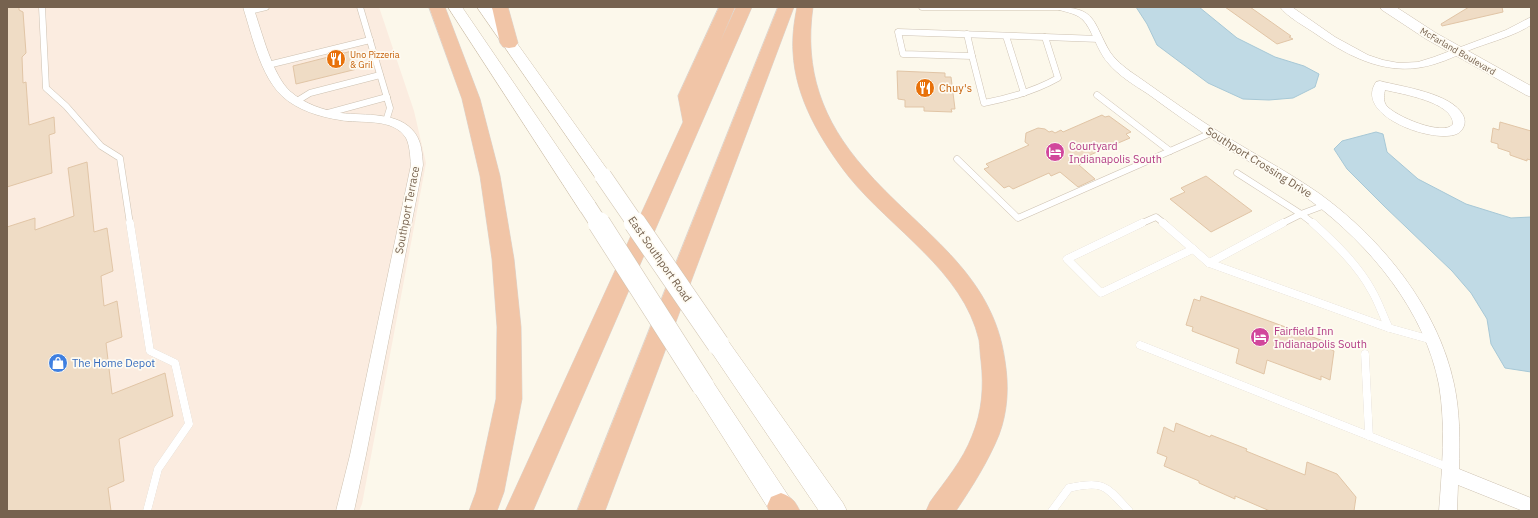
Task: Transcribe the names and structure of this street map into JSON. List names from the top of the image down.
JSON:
{
  "streets": {
    "main road": ["East Southport Road"],
    "street": ["McFarland Boulevard", "Southport Crossing Drive", "Southport Terrace"]
  },
  "places": {
    "restaurant": ["Uno Pizzeria & Gril", "Chuy's"],
    "hotel": ["Courtyard Indianapolis South", "Fairfield Inn Indianapolis South"],
    "shop": ["The Home Depot"]
  }
}
